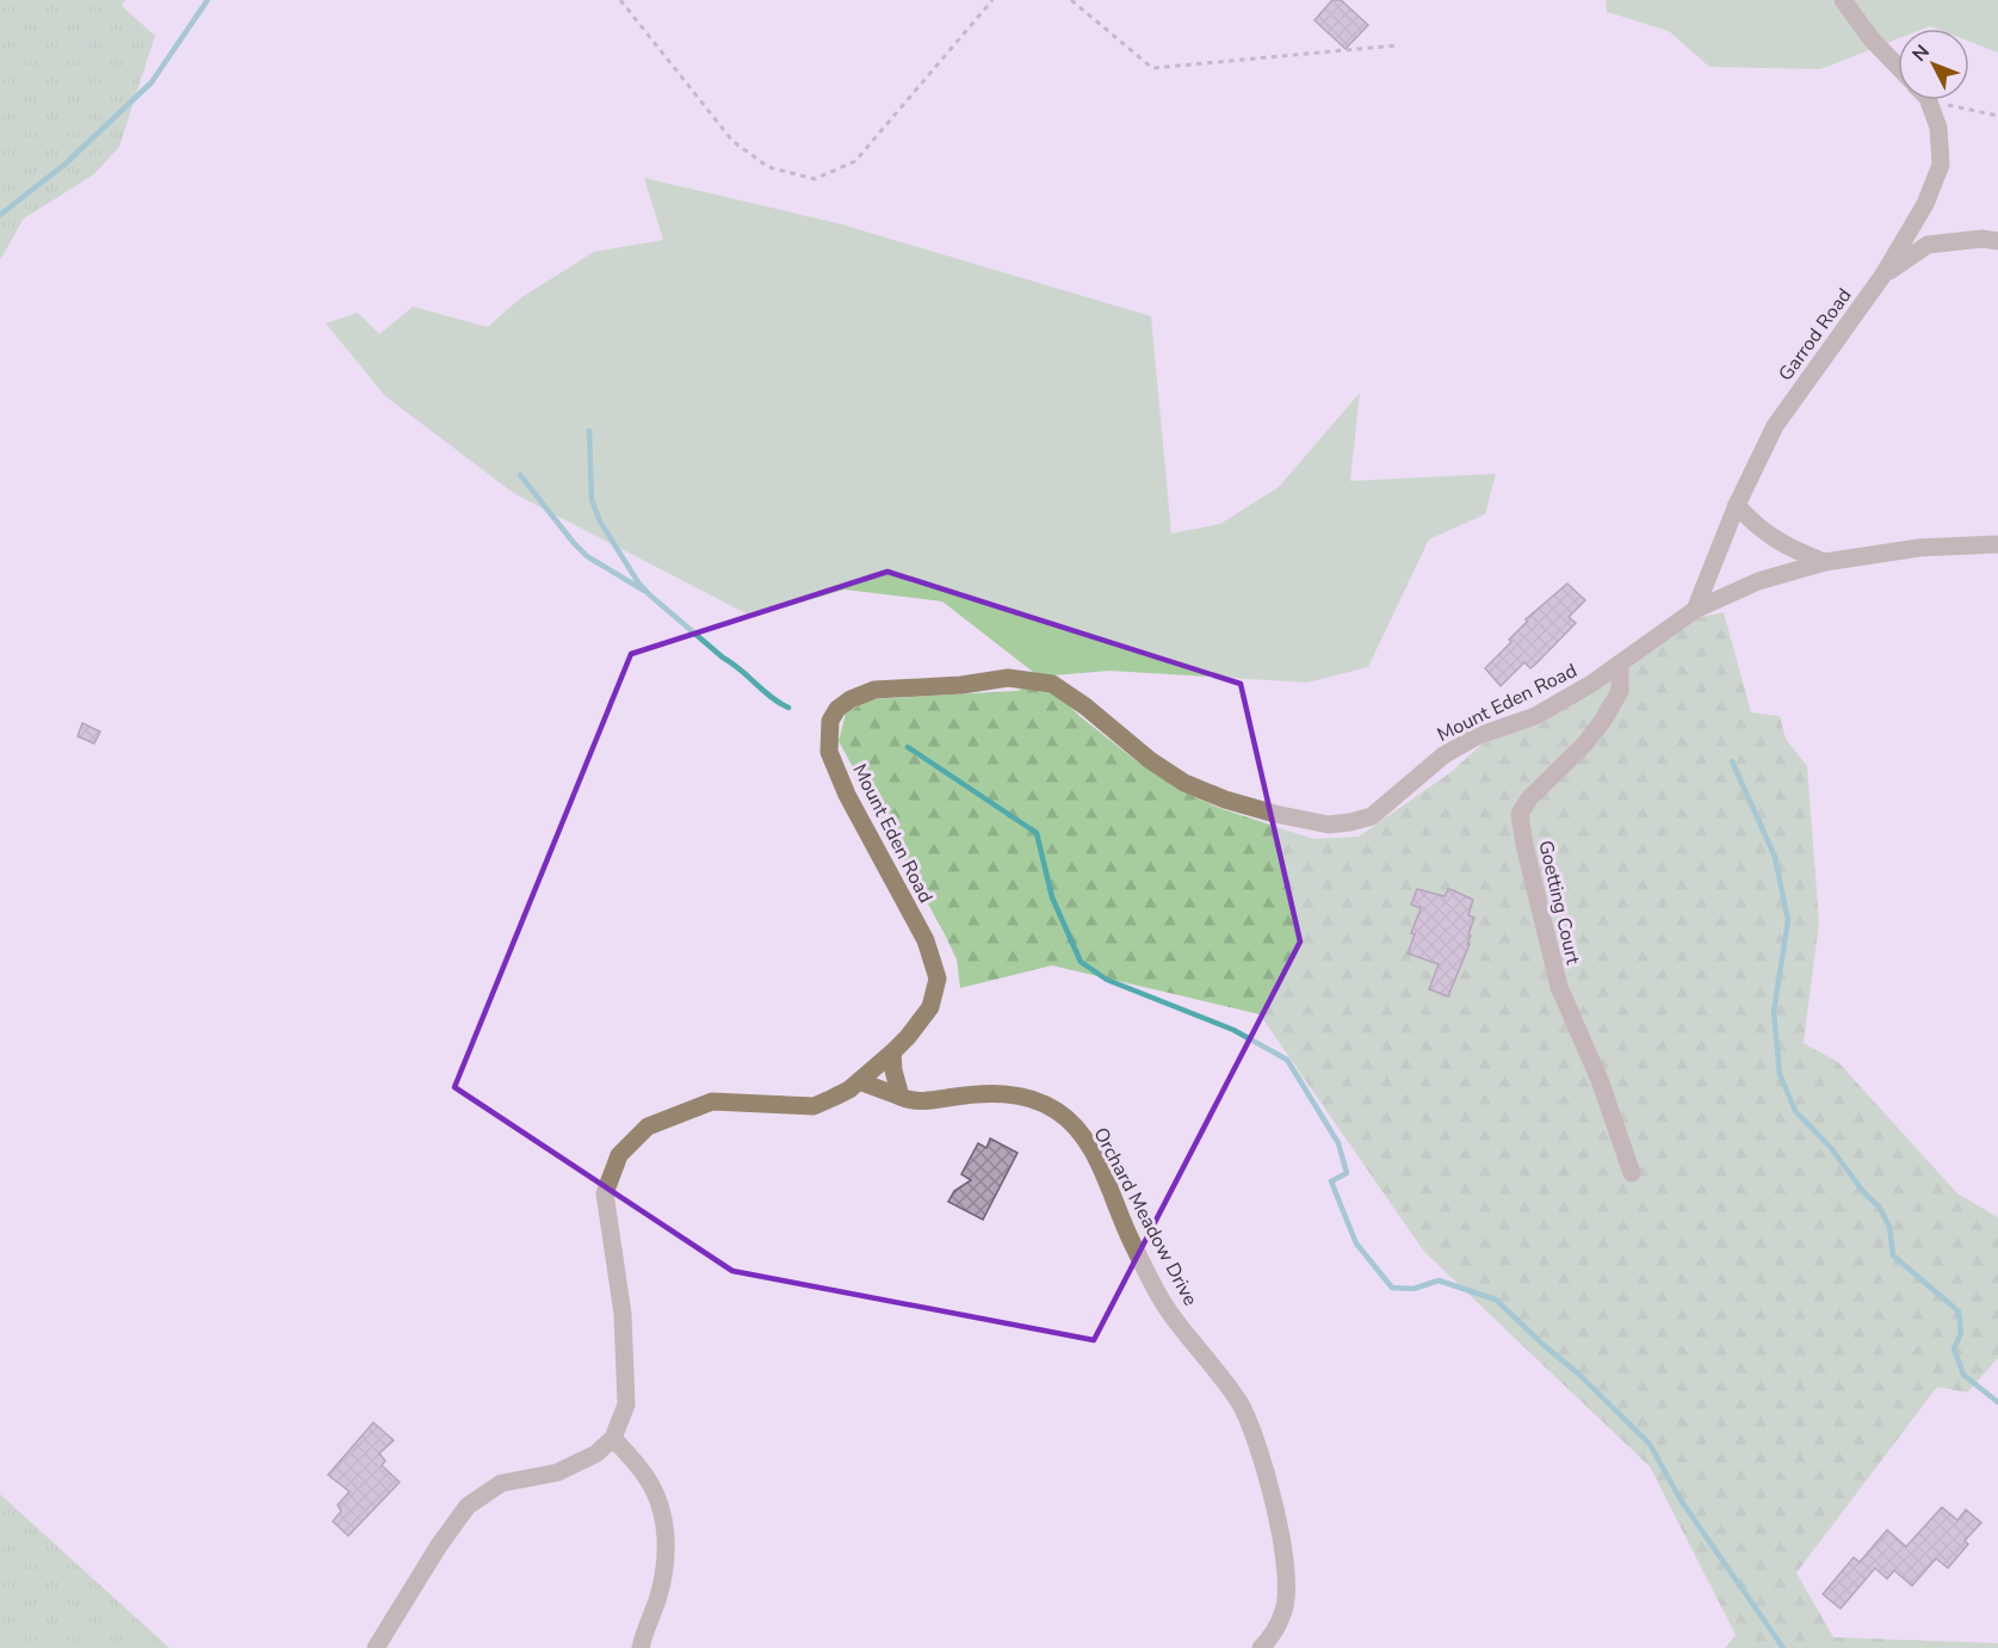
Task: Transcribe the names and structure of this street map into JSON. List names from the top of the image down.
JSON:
{
  "streets": {
    "street": [
      "Garrod Road",
      "Mount Eden Road",
      "Goetting Court",
      "Orchard Meadow Drive"
    ]
  },
  "crossings": [
    ["Garrod Road", "Mount Eden Road"],
    ["Mount Eden Road", "Goetting Court"],
    ["Mount Eden Road", "Orchard Meadow Drive"]
  ],
  "north": "top left"
}
